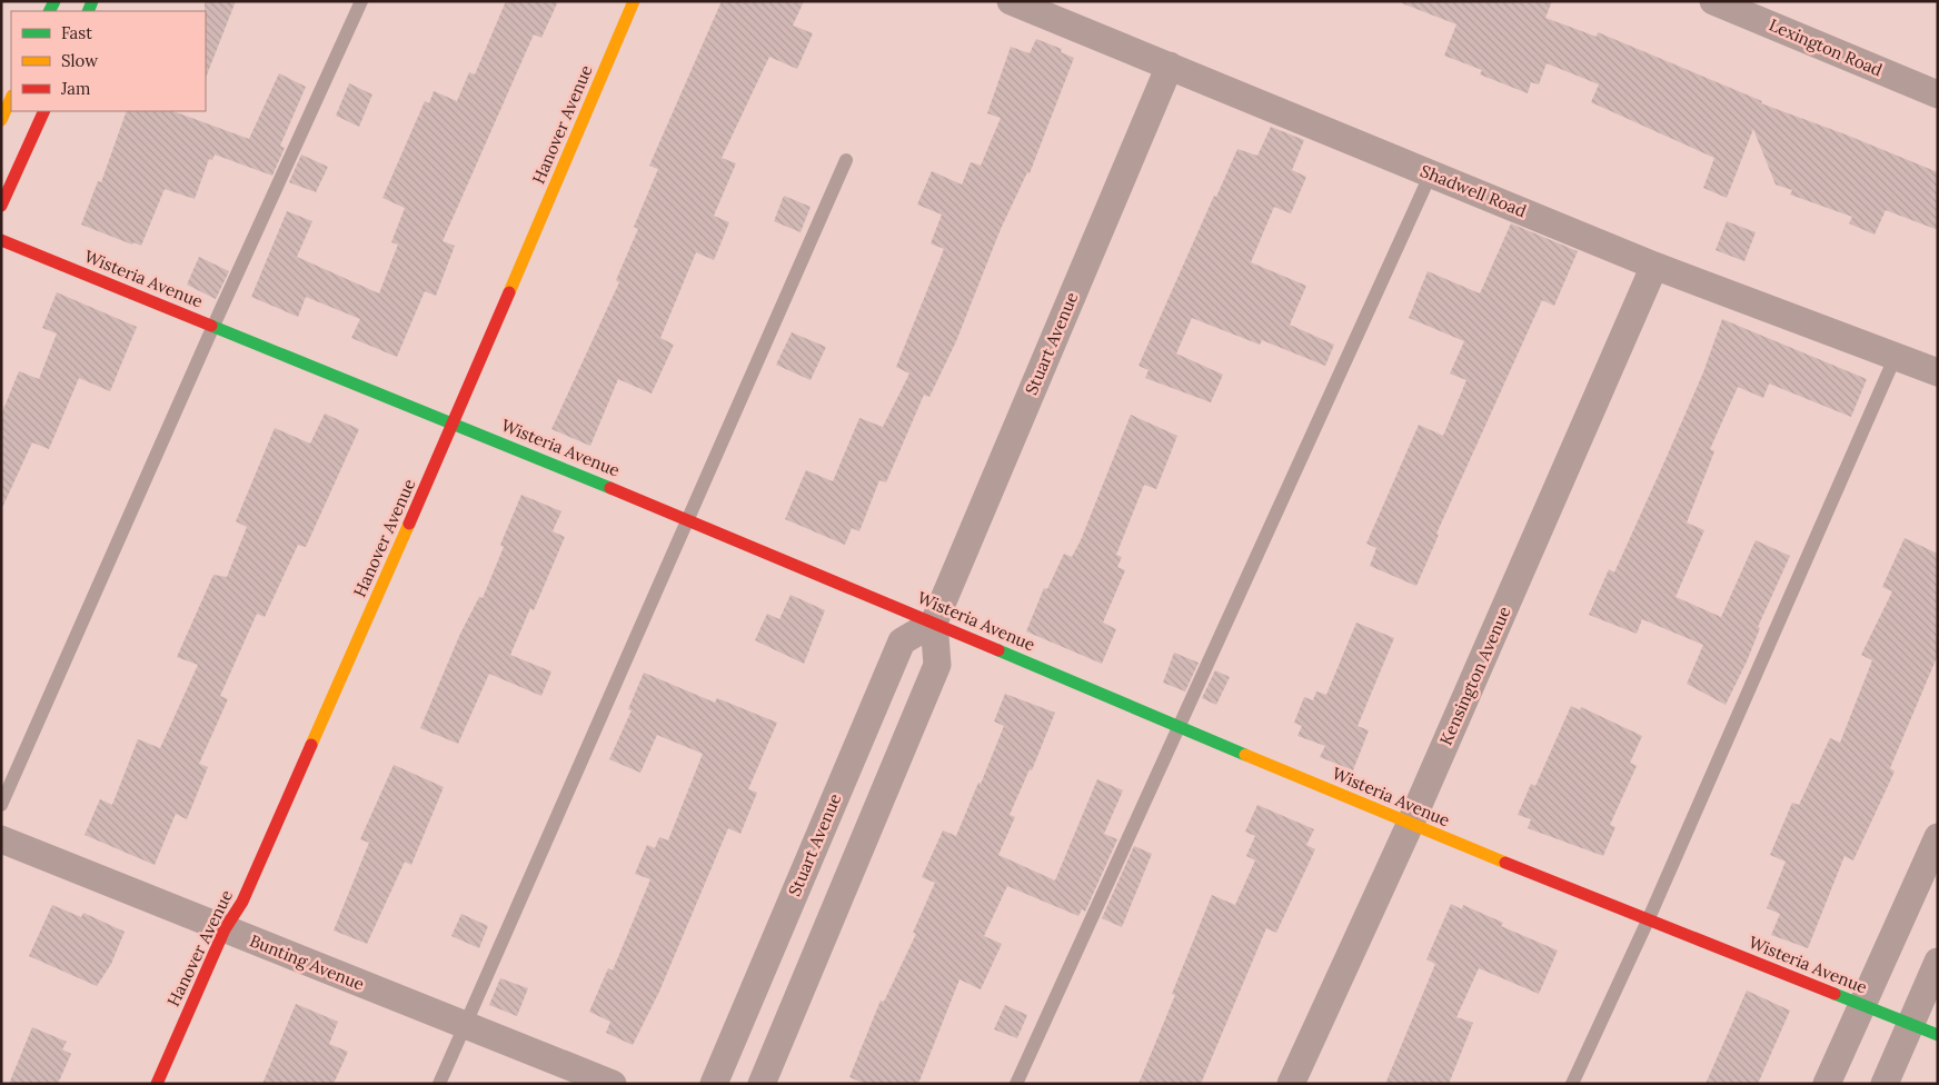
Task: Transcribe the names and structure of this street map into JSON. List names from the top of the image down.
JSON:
{
  "streets": {
    "street": [
      "Lexington Road",
      "Hanover Avenue",
      "Shadwell Road",
      "Wisteria Avenue",
      "Stuart Avenue",
      "Kensington Avenue",
      "Bunting Avenue"
    ]
  },
  "crossings": [
    ["Hanover Avenue", "Wisteria Avenue"],
    ["Hanover Avenue", "Bunting Avenue"],
    ["Shadwell Road", "Stuart Avenue"],
    ["Shadwell Road", "Kensington Avenue"],
    ["Wisteria Avenue", "Stuart Avenue"],
    ["Wisteria Avenue", "Kensington Avenue"]
  ],
  "legend": ["Fast", "Slow", "Jam"]
}
